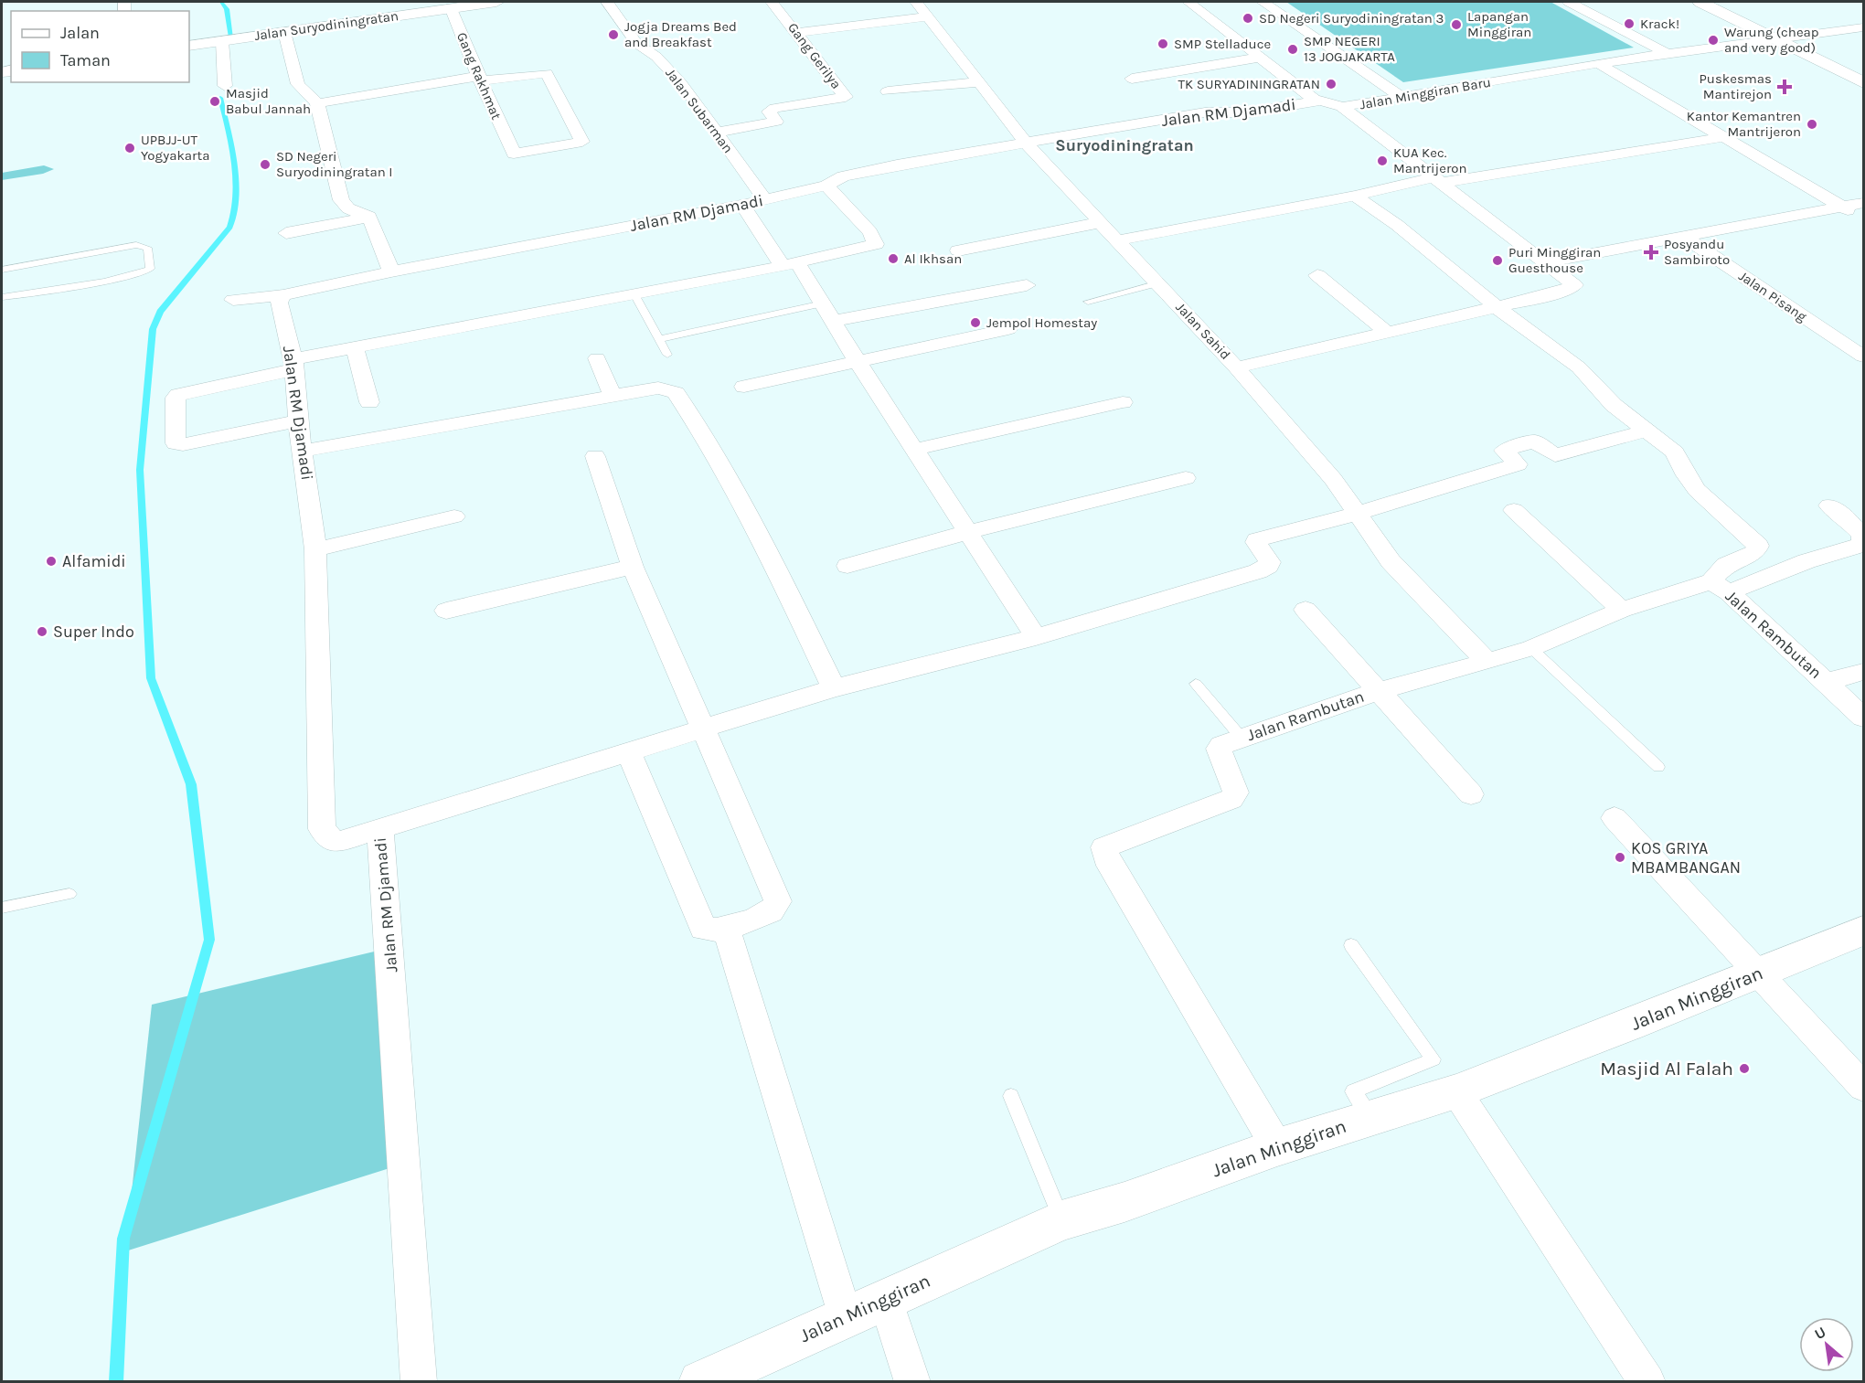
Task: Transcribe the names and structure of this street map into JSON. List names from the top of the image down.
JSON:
{
  "streets": {
    "street": [
      "Jalan Suryodiningratan",
      "Gang Gerilya",
      "Gang Rakhmat",
      "Jalan Minggiran Baru",
      "Jalan Subarman",
      "Jalan RM Djamadi",
      "Jalan Pisang",
      "Jalan Sahid",
      "Jalan Rambutan",
      "Jalan Minggiran"
    ]
  },
  "crossings": [
    ["Jalan Suryodiningratan", "Gang Rakhmat"],
    ["Gang Gerilya", "Jalan Subarman"],
    ["Jalan Minggiran Baru", "Jalan RM Djamadi"],
    ["Jalan Subarman", "Jalan RM Djamadi"],
    ["Jalan RM Djamadi", "Jalan Sahid"],
    ["Jalan Sahid", "Jalan Rambutan"],
    ["Jalan Rambutan", "Jalan Minggiran"]
  ],
  "districts": ["Suryodiningratan"],
  "places": {
    "other": [
      "SD Negeri Suryodiningratan 3",
      "Krack!",
      "Lapangan Minggiran",
      "Jogja Dreams Bed and Breakfast",
      "Warung (cheap and very good)",
      "SMP Stelladuce",
      "SMP NEGERI 13 JOGJAKARTA",
      "TK SURYADININGRATAN",
      "Masjid Babul Jannah",
      "Kantor Kemantren Mantrijeron",
      "UPBJJ-UT Yogyakarta",
      "KUA Kec. Mantrijeron",
      "SD Negeri Suryodiningratan I",
      "Al Ikhsan",
      "Puri Minggiran Guesthouse",
      "Jempol Homestay",
      "Alfamidi",
      "Super Indo",
      "KOS GRIYA MBAMBANGAN",
      "Masjid Al Falah"
    ],
    "health": ["Puskesmas Mantirejon", "Posyandu Sambiroto"]
  },
  "legend": ["Jalan", "Taman"],
  "north": "top left"
}
